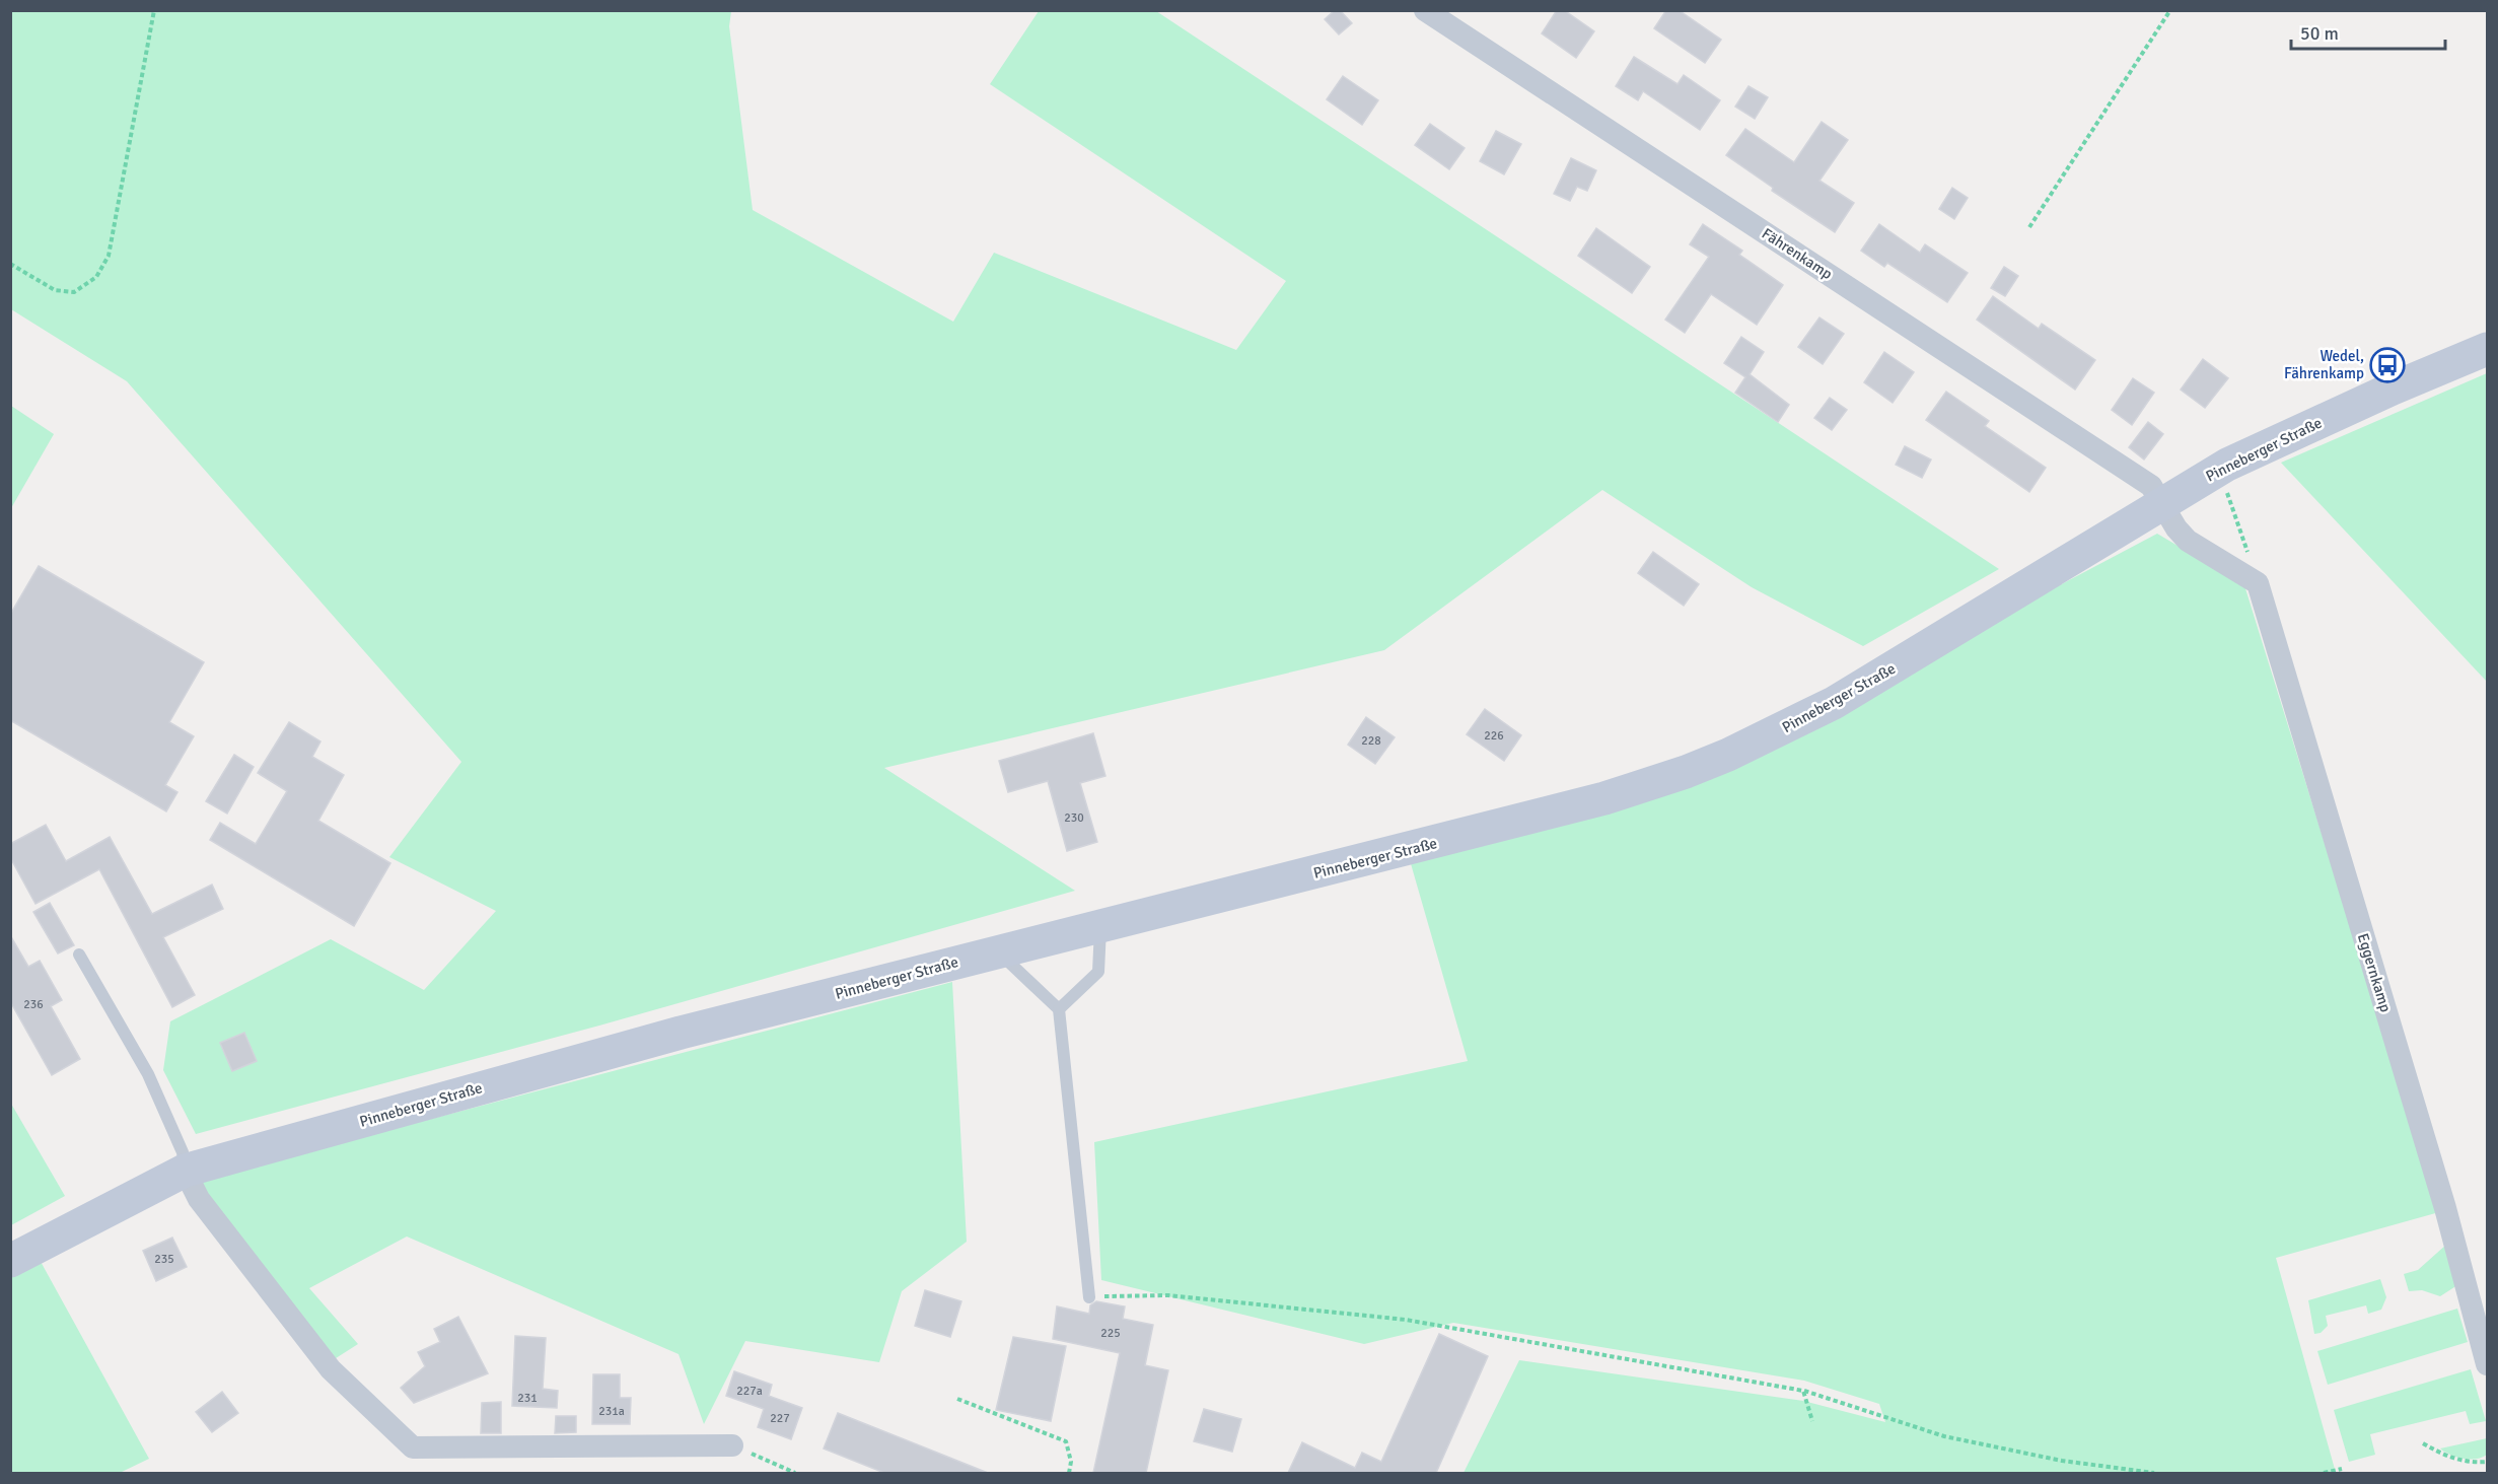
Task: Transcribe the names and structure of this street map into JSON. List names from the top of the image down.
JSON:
{
  "streets": {
    "main road": ["Pinneberger Straße"],
    "street": ["Fährenkamp", "Eggernkamp"]
  },
  "crossings": [
    ["Fährenkamp", "Pinneberger Straße"]
  ],
  "places": {
    "bus stop": ["Wedel, Fährenkamp"]
  },
  "house_numbers": [
    "226",
    "228",
    "230",
    "236",
    "235",
    "225",
    "227a",
    "231",
    "231a",
    "227"
  ],
  "scale_bar": "50 m"
}
